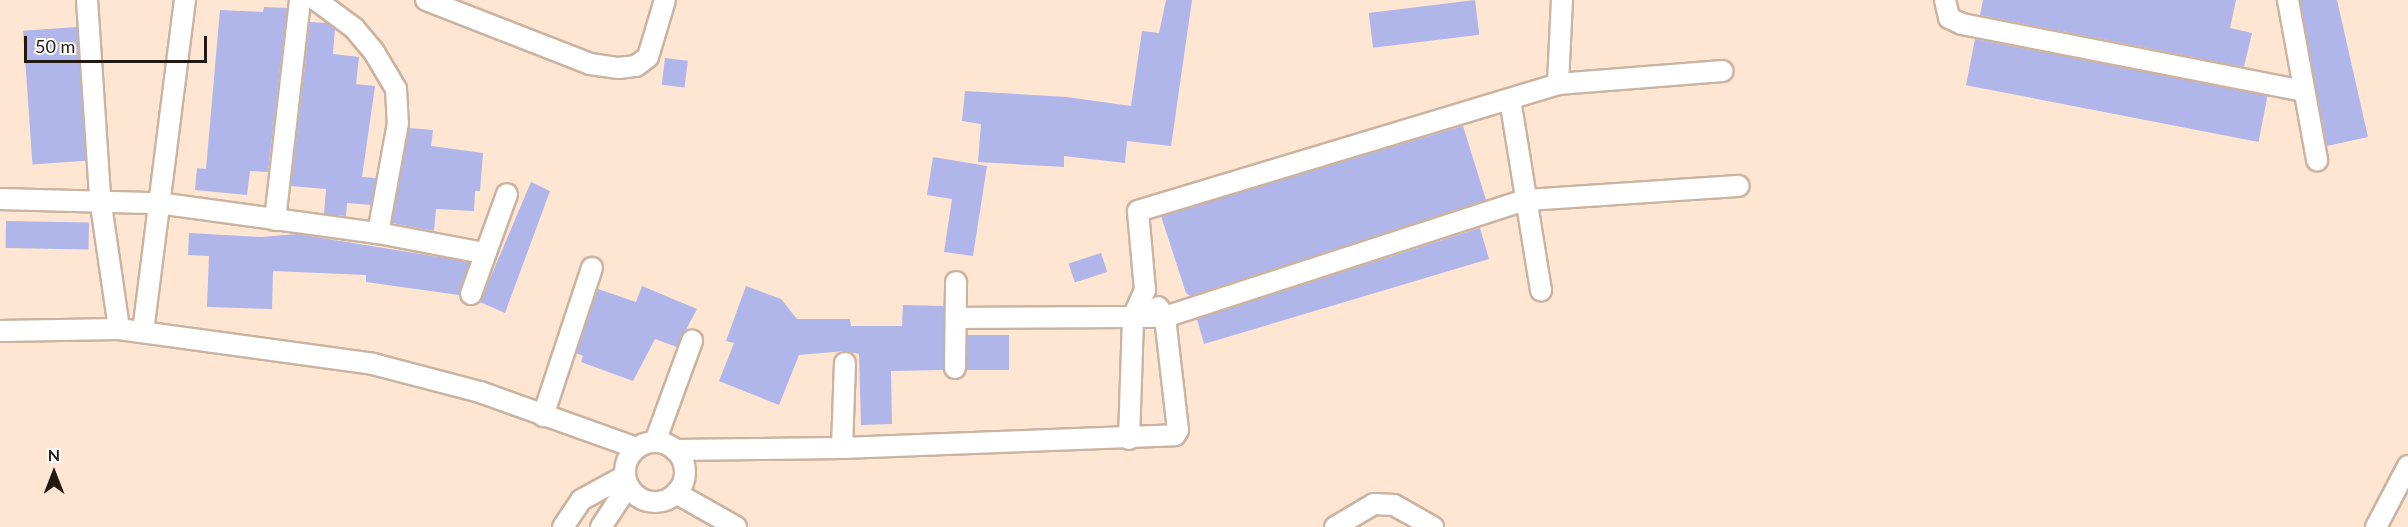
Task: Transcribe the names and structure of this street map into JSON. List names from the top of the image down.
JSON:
{
  "scale_bar": "50 m",
  "north": "top"
}
